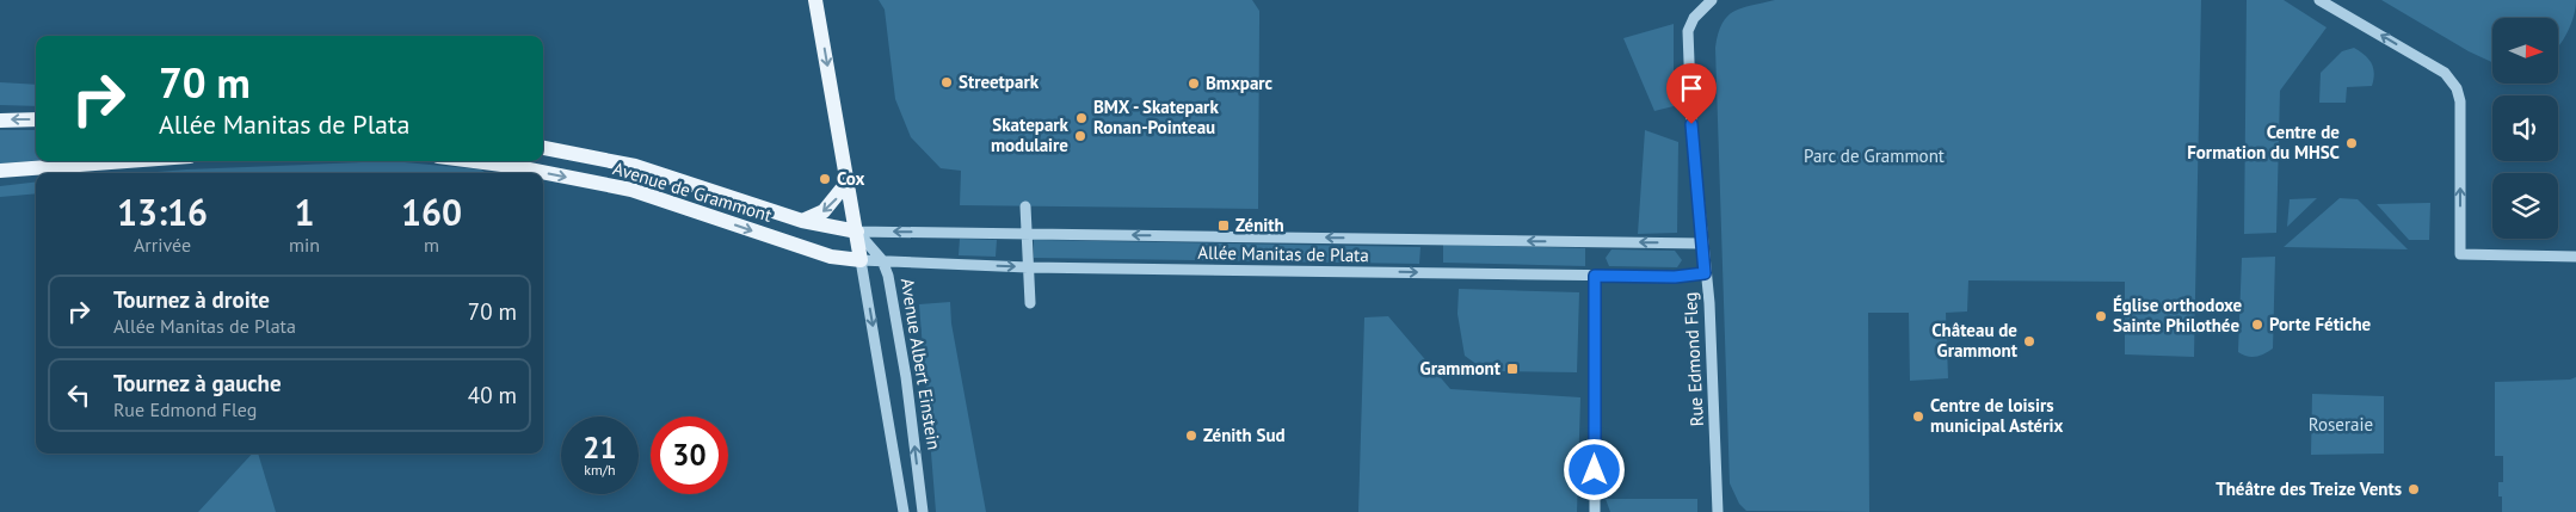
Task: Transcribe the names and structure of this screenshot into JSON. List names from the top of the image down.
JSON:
{
  "streets": {
    "main road": ["Avenue de Grammont"],
    "street": ["Allée Manitas de Plata", "Rue Edmond Fleg", "Avenue Albert Einstein"]
  },
  "crossings": [
    ["Avenue de Grammont", "Allée Manitas de Plata"],
    ["Avenue de Grammont", "Avenue Albert Einstein"],
    ["Allée Manitas de Plata", "Rue Edmond Fleg"],
    ["Allée Manitas de Plata", "Avenue Albert Einstein"]
  ],
  "parks": ["Parc de Grammont", "Roseraie"],
  "places": {
    "other": [
      "Streetpark",
      "Bmxparc",
      "BMX - Skatepark Ronan-Pointeau",
      "Skatepark modulaire",
      "Centre de Formation du MHSC",
      "Cox",
      "Église orthodoxe Sainte Philothée",
      "Porte Fétiche",
      "Château de Grammont",
      "Centre de loisirs municipal Astérix",
      "Zénith Sud",
      "Théâtre des Treize Vents"
    ],
    "transit": ["Zénith", "Grammont"]
  },
  "north": "right",
  "page": {
    "turn": ["70 m", "Allée Manitas de Plata"],
    "eta": [
      "13:16",
      "Arrivée",
      "1",
      "min",
      "160",
      "m"
    ],
    "list": [
      {
        "name": "Tournez à droite",
        "note": "Allée Manitas de Plata",
        "value": "70 m"
      },
      {
        "name": "Tournez à gauche",
        "note": "Rue Edmond Fleg",
        "value": "40 m"
      }
    ],
    "speed": "21 km/h",
    "limit": "30"
  }
}
